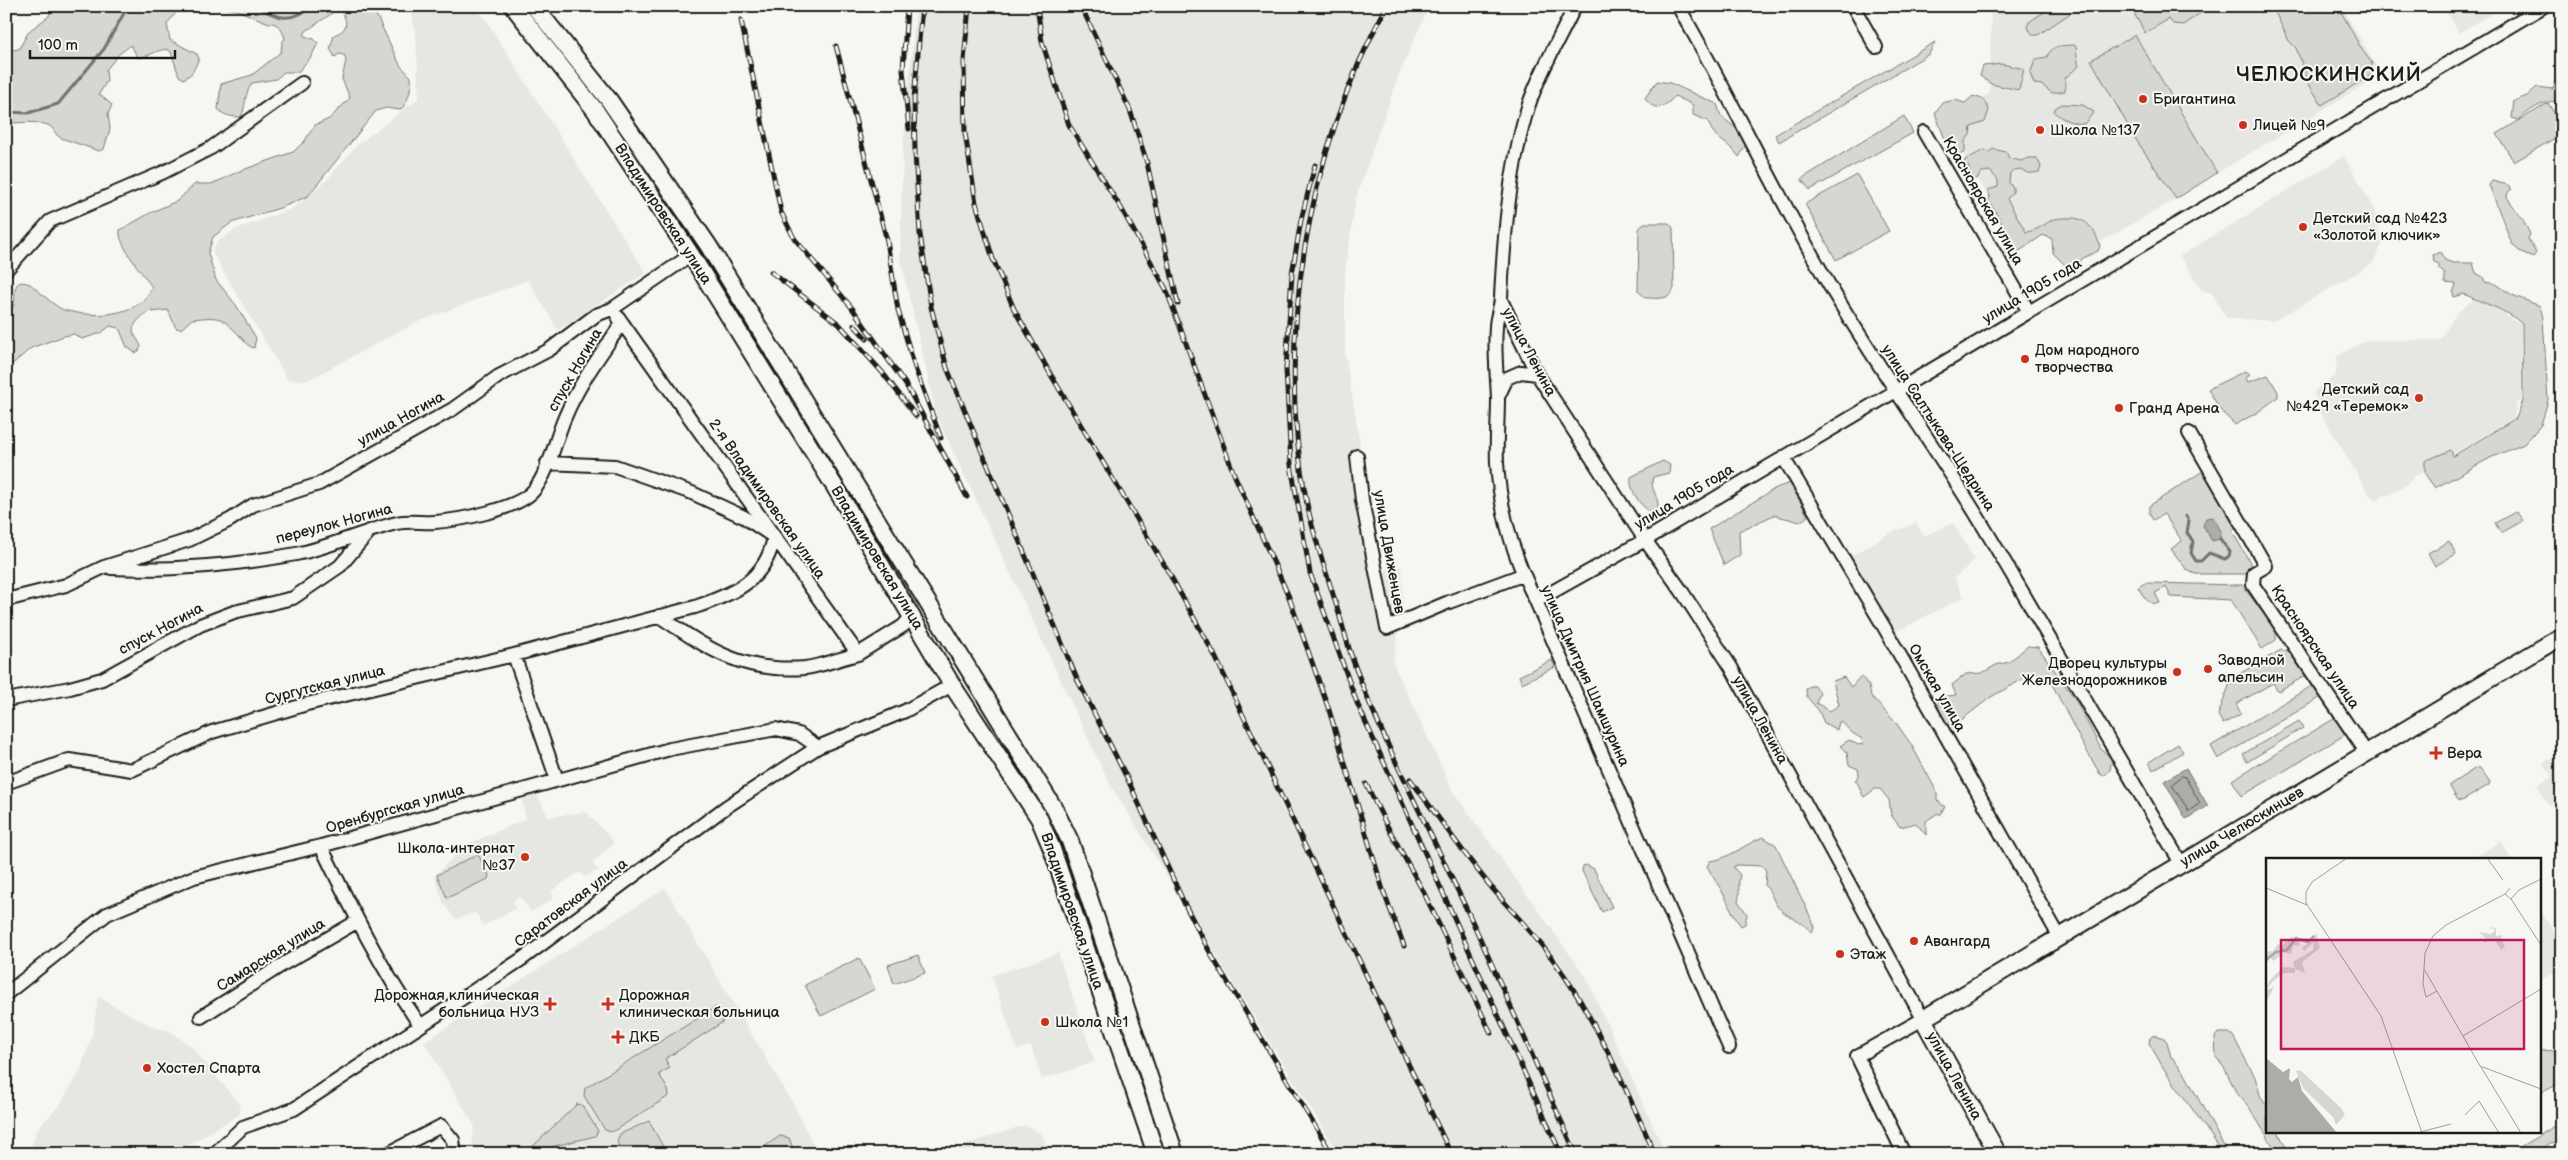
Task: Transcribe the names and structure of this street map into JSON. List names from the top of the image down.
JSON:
{
  "streets": {
    "main road": ["Владимировская улица", "улица Ленина", "улица Челюскинцев"],
    "street": [
      "Красноярская улица",
      "улица 1905 года",
      "спуск Ногина",
      "улица Ногина",
      "улица Салтыкова-Щедрина",
      "2-я Владимировская улица",
      "переулок Ногина",
      "улица Движенцев",
      "улица Дмитрия Шамшурина",
      "Сургутская улица",
      "Омская улица",
      "Оренбургская улица",
      "Саратовская улица",
      "Самарская улица"
    ]
  },
  "crossings": [
    ["Красноярская улица", "улица 1905 года"],
    ["Красноярская улица", "улица Челюскинцев"],
    ["Владимировская улица", "улица Ногина"],
    ["Владимировская улица", "Саратовская улица"],
    ["улица 1905 года", "улица Ленина"],
    ["улица 1905 года", "улица Салтыкова-Щедрина"],
    ["улица 1905 года", "улица Дмитрия Шамшурина"],
    ["улица 1905 года", "Омская улица"],
    ["улица Ленина", "улица Дмитрия Шамшурина"],
    ["улица Ленина", "улица Челюскинцев"],
    ["спуск Ногина", "2-я Владимировская улица"],
    ["спуск Ногина", "переулок Ногина"],
    ["улица Ногина", "2-я Владимировская улица"],
    ["улица Ногина", "переулок Ногина"],
    ["улица Салтыкова-Щедрина", "улица Челюскинцев"],
    ["2-я Владимировская улица", "Сургутская улица"],
    ["улица Движенцев", "улица Дмитрия Шамшурина"],
    ["Омская улица", "улица Челюскинцев"],
    ["Оренбургская улица", "Саратовская улица"]
  ],
  "districts": ["ЧЕЛЮСКИНСКИЙ"],
  "places": {
    "other": [
      "Бригантина",
      "Лицей №9",
      "Школа №137",
      "Детский сад №423 «Золотой ключик»",
      "Дом народного творчества",
      "Детский сад №429 «Теремок»",
      "Гранд Арена",
      "Заводной апельсин",
      "Дворец культуры Железнодорожников",
      "Школа-интернат №37",
      "Авангард",
      "Этаж",
      "Школа №1",
      "Хостел Спарта"
    ],
    "health": [
      "Вера",
      "Дорожная клиническая больница НУЗ",
      "Дорожная клиническая больница",
      "ДКБ"
    ]
  },
  "scale_bar": "100 m"
}
